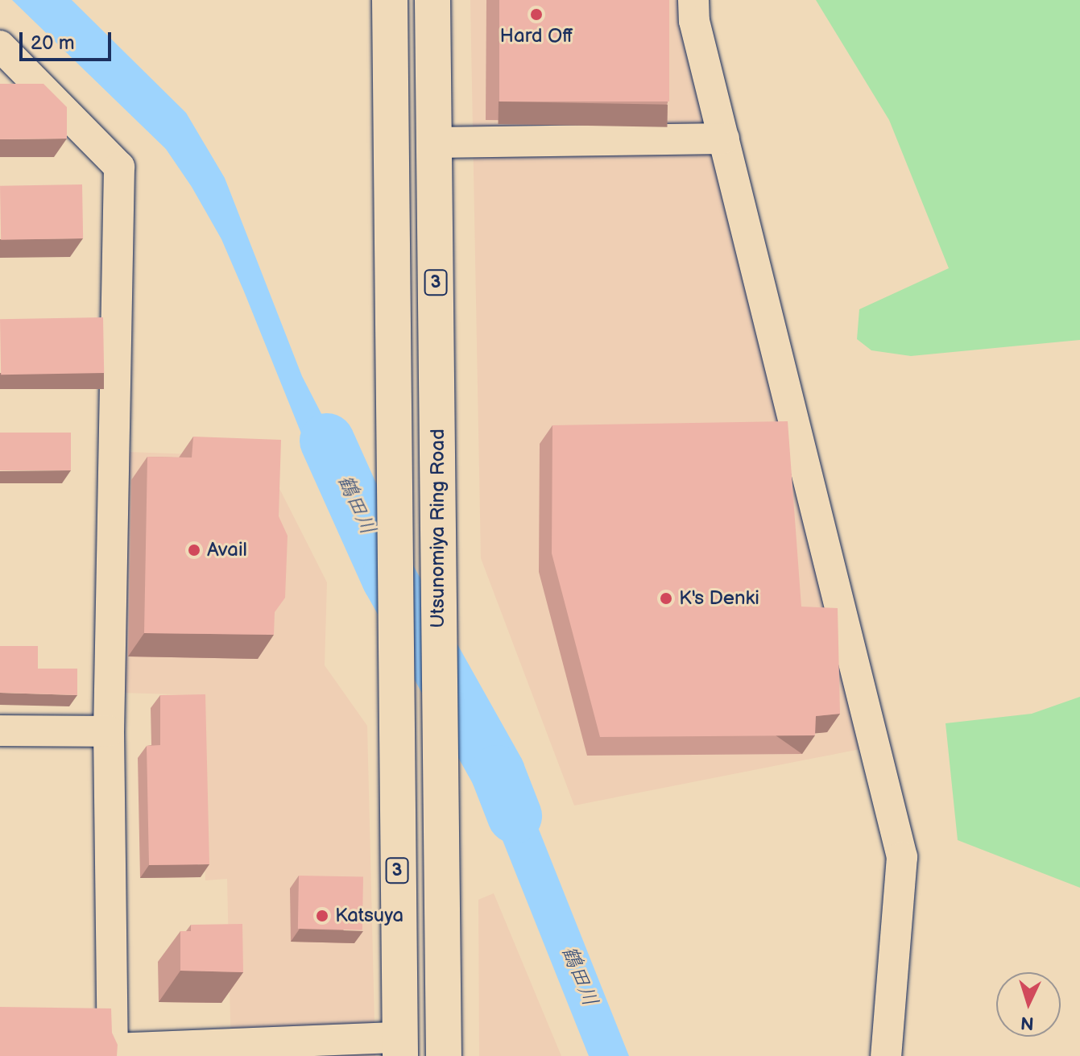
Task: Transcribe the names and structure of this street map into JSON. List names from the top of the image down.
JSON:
{
  "streets": {
    "main road": ["3", "Utsunomiya Ring Road"]
  },
  "water": ["鶴田川"],
  "places": [
    "Hard Off",
    "Avail",
    "K's Denki",
    "Katsuya"
  ],
  "scale_bar": "20 m",
  "north": "bottom"
}
